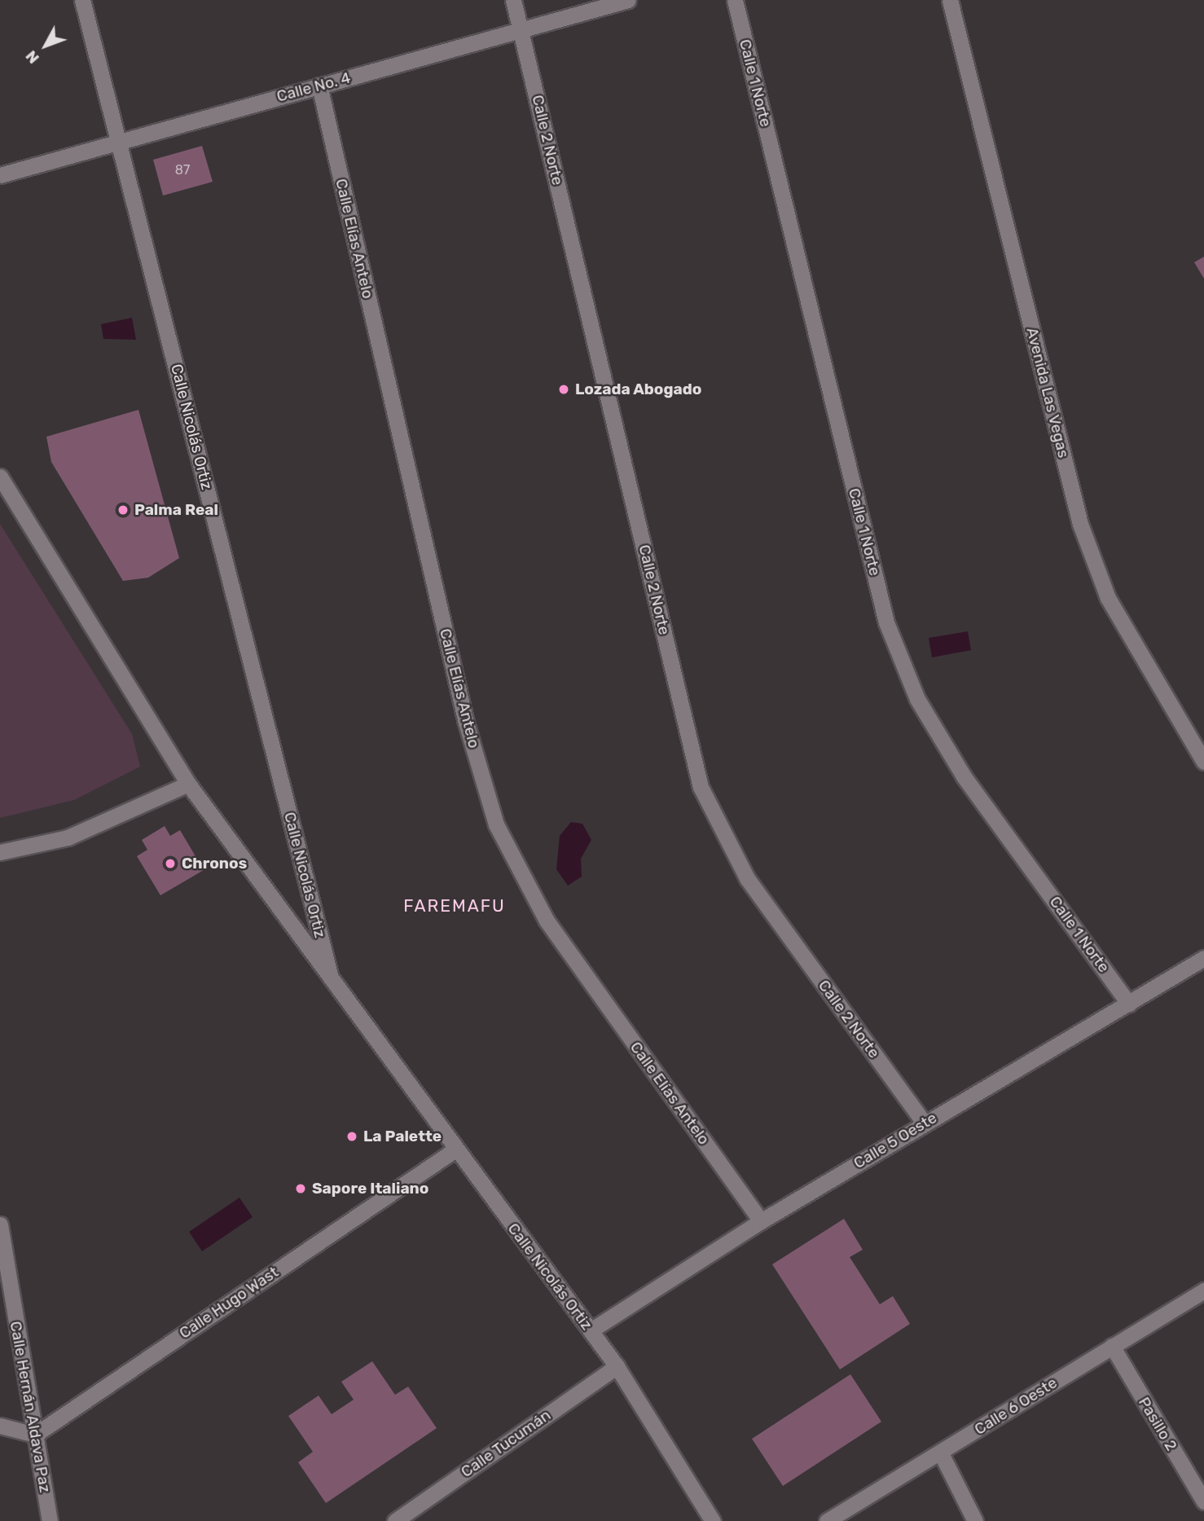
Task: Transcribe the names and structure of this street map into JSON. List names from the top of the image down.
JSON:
{
  "streets": {
    "street": [
      "Calle 1 Norte",
      "Calle No. 4",
      "Calle 2 Norte",
      "Calle Elías Antelo",
      "Avenida Las Vegas",
      "Calle Nicolás Ortiz",
      "Calle 5 Oeste",
      "Calle Hugo Wast",
      "Calle 6 Oeste",
      "Calle Hernán Aldava Paz",
      "Pasillo 2",
      "Calle Tucumán"
    ]
  },
  "crossings": [
    ["Calle 1 Norte", "Calle 5 Oeste"],
    ["Calle No. 4", "Calle 2 Norte"],
    ["Calle No. 4", "Calle Elías Antelo"],
    ["Calle No. 4", "Calle Nicolás Ortiz"],
    ["Calle 2 Norte", "Calle 5 Oeste"],
    ["Calle Elías Antelo", "Calle 5 Oeste"],
    ["Calle Nicolás Ortiz", "Calle 5 Oeste"],
    ["Calle Nicolás Ortiz", "Calle Hugo Wast"],
    ["Calle Nicolás Ortiz", "Calle Tucumán"],
    ["Calle Hugo Wast", "Calle Hernán Aldava Paz"],
    ["Calle 6 Oeste", "Pasillo 2"]
  ],
  "districts": ["FAREMAFU"],
  "places": [
    "Lozada Abogado",
    "Palma Real",
    "Chronos",
    "La Palette",
    "Sapore Italiano"
  ],
  "house_numbers": ["87"],
  "north": "bottom left"
}
